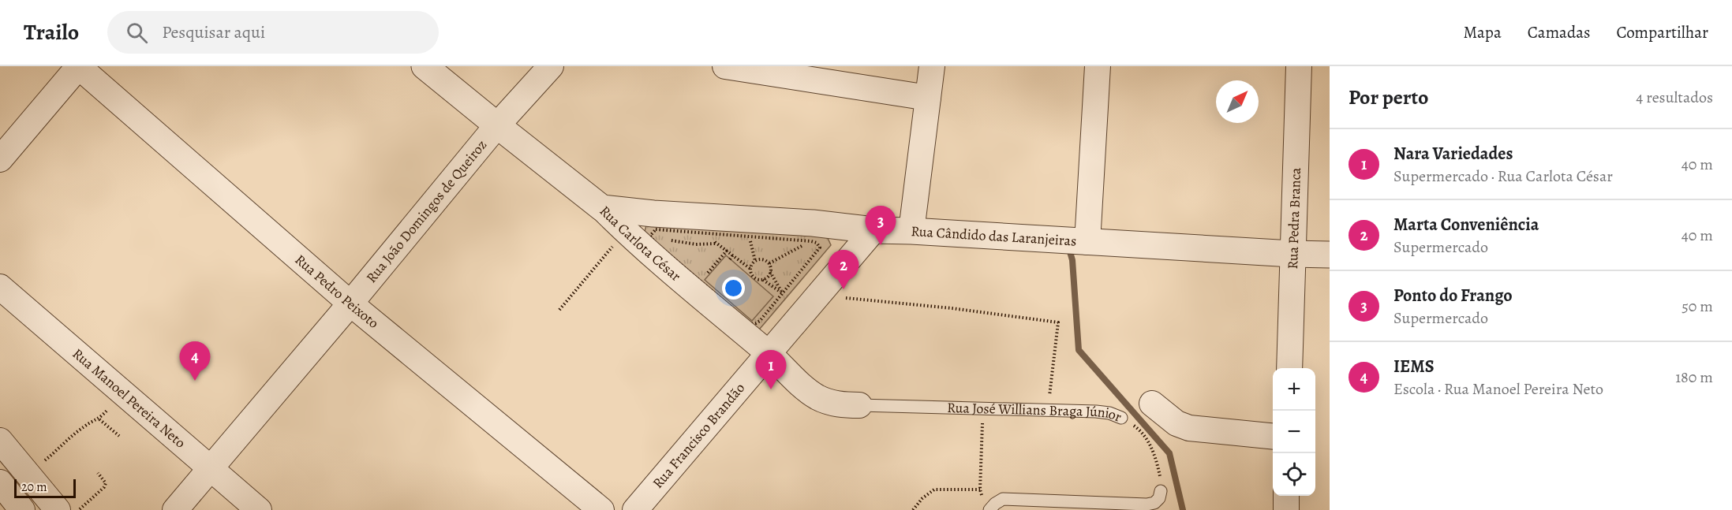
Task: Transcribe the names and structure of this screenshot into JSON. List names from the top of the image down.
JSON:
{
  "streets": {
    "street": [
      "Rua João Domingos de Queiroz",
      "Rua Pedra Branca",
      "Rua Cândido das Laranjeiras",
      "Rua Carlota César",
      "Rua Pedro Peixoto",
      "Rua Manoel Pereira Neto",
      "Rua Francisco Brandão"
    ],
    "lane": ["Rua José Willians Braga Júnior"]
  },
  "crossings": [
    ["Rua João Domingos de Queiroz", "Rua Carlota César"],
    ["Rua João Domingos de Queiroz", "Rua Pedro Peixoto"],
    ["Rua João Domingos de Queiroz", "Rua Manoel Pereira Neto"],
    ["Rua Pedra Branca", "Rua Cândido das Laranjeiras"],
    ["Rua Cândido das Laranjeiras", "Rua Carlota César"],
    ["Rua Cândido das Laranjeiras", "Rua Francisco Brandão"],
    ["Rua Carlota César", "Rua José Willians Braga Júnior"],
    ["Rua Carlota César", "Rua Francisco Brandão"]
  ],
  "scale_bar": "20 m",
  "north": "top right",
  "page": {
    "header": "Trailo",
    "search": "Pesquisar aqui",
    "nav": ["Mapa", "Camadas", "Compartilhar"],
    "heading": ["Por perto", "4 resultados"],
    "list": [
      {
        "mark": "1",
        "name": "Nara Variedades",
        "note": "Supermercado · Rua Carlota César",
        "value": "40 m"
      },
      {
        "mark": "2",
        "name": "Marta Conveniência",
        "note": "Supermercado",
        "value": "40 m"
      },
      {
        "mark": "3",
        "name": "Ponto do Frango",
        "note": "Supermercado",
        "value": "50 m"
      },
      {
        "mark": "4",
        "name": "IEMS",
        "note": "Escola · Rua Manoel Pereira Neto",
        "value": "180 m"
      }
    ],
    "pins": [
      "3",
      "2",
      "4",
      "1"
    ],
    "map_buttons": ["+", "−"],
    "scale": "20 m"
  }
}
